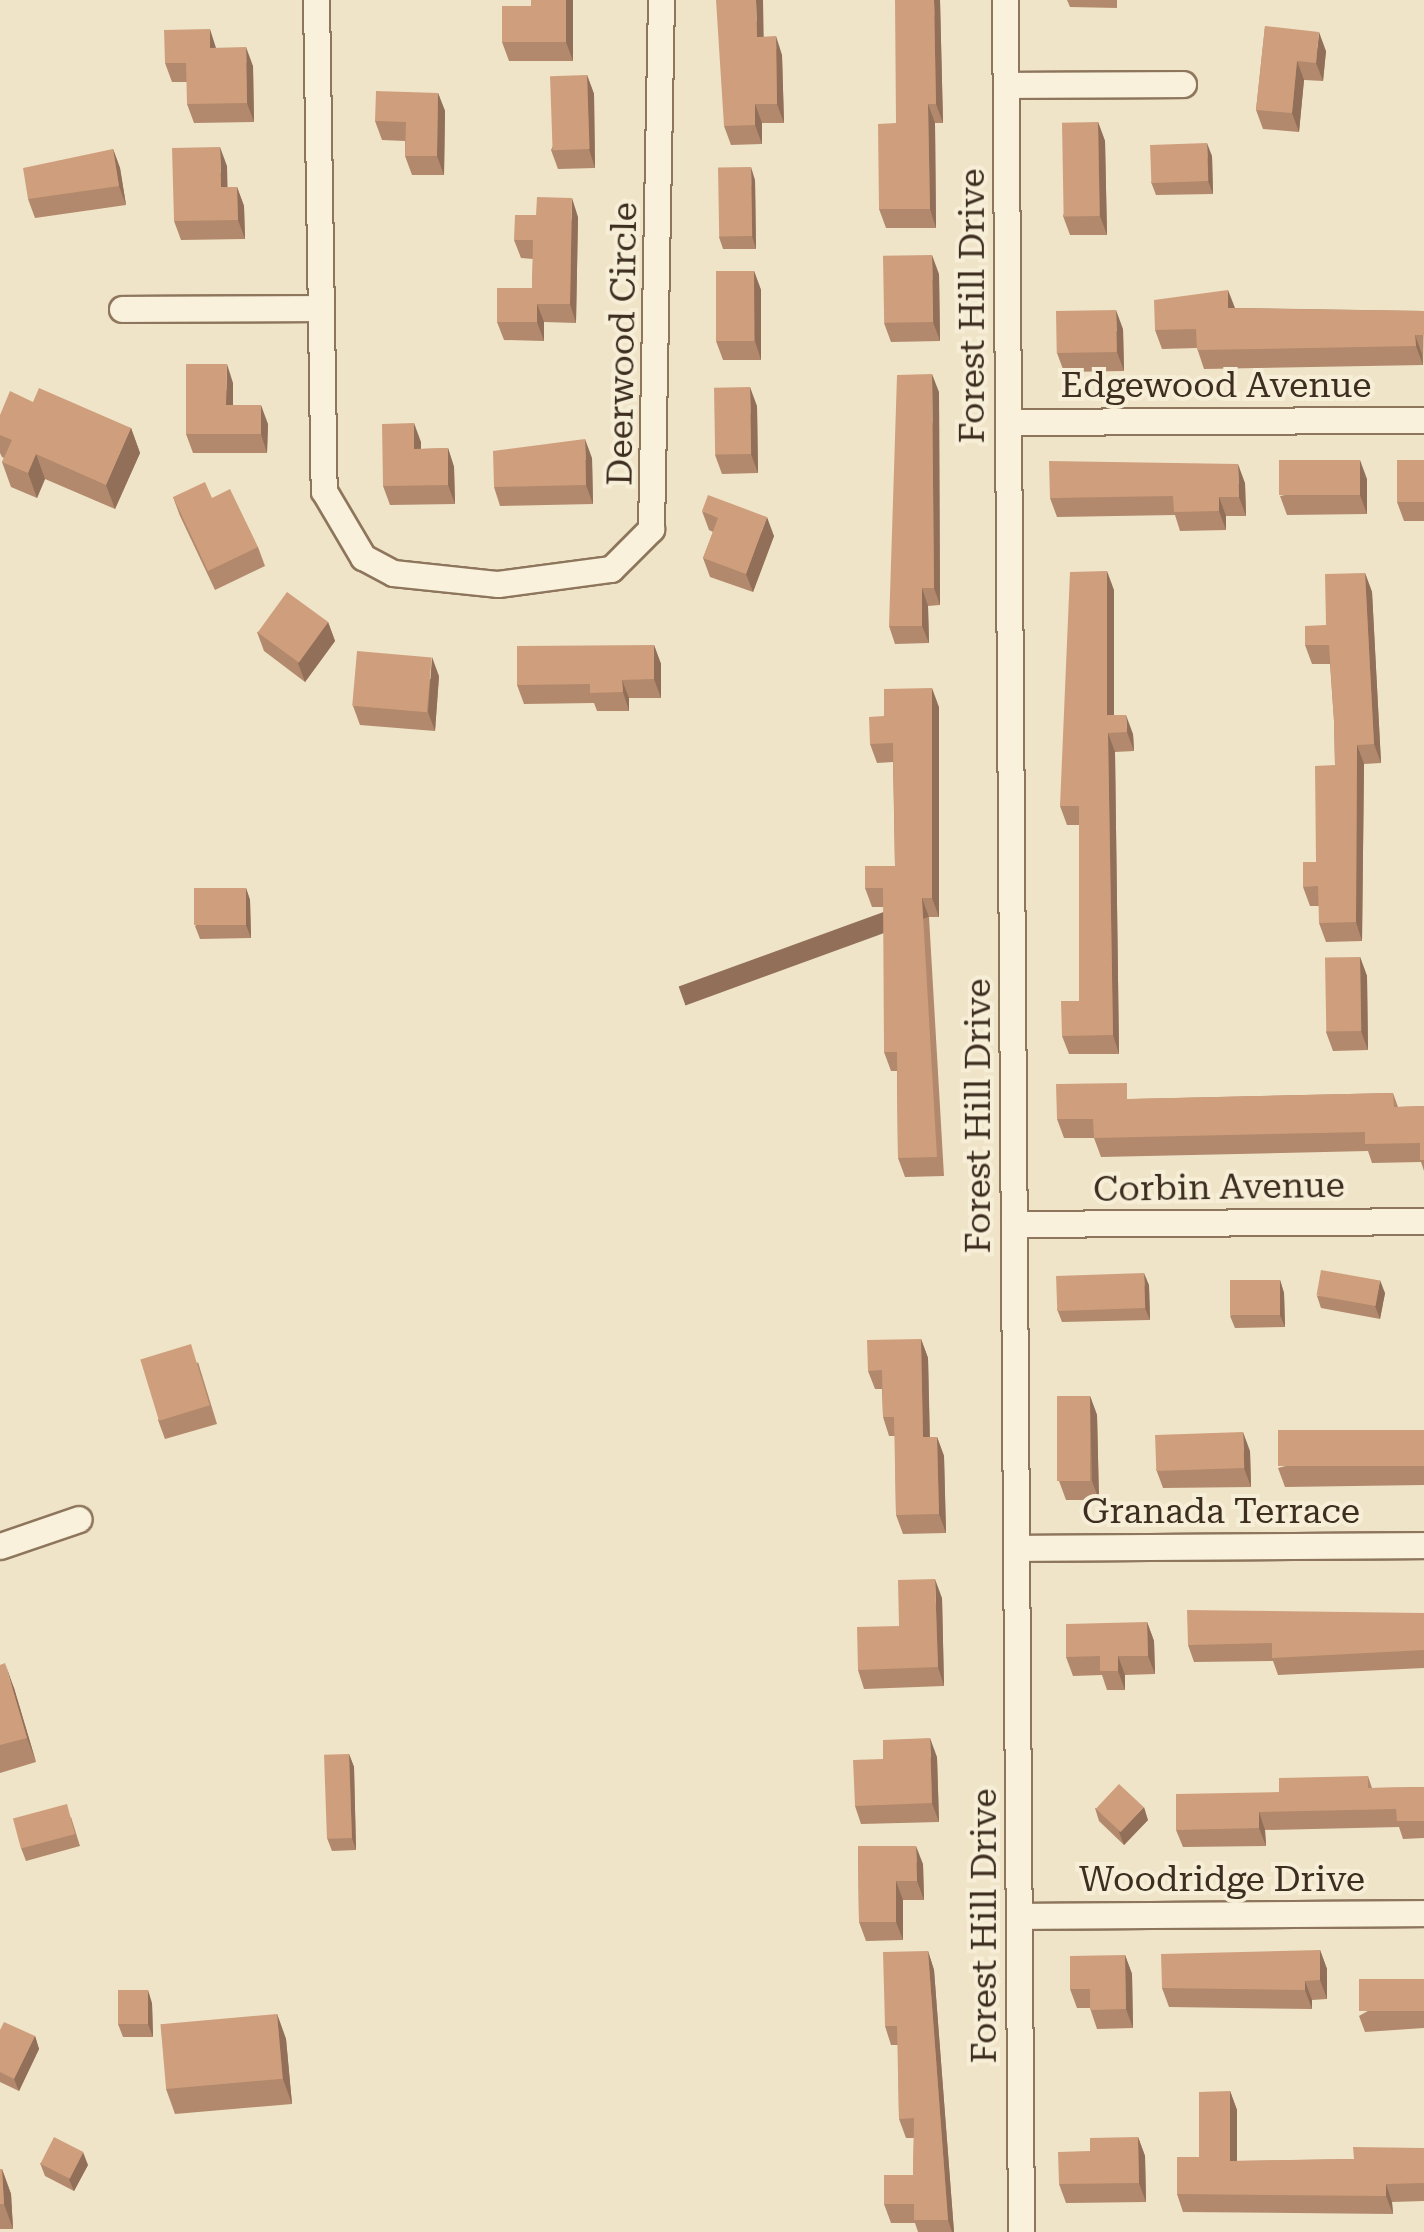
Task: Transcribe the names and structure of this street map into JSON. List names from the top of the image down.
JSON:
{
  "streets": {
    "street": [
      "Forest Hill Drive",
      "Deerwood Circle",
      "Edgewood Avenue",
      "Corbin Avenue",
      "Granada Terrace",
      "Woodridge Drive"
    ]
  },
  "crossings": [
    ["Forest Hill Drive", "Edgewood Avenue"],
    ["Forest Hill Drive", "Corbin Avenue"],
    ["Forest Hill Drive", "Granada Terrace"],
    ["Forest Hill Drive", "Woodridge Drive"]
  ]
}
